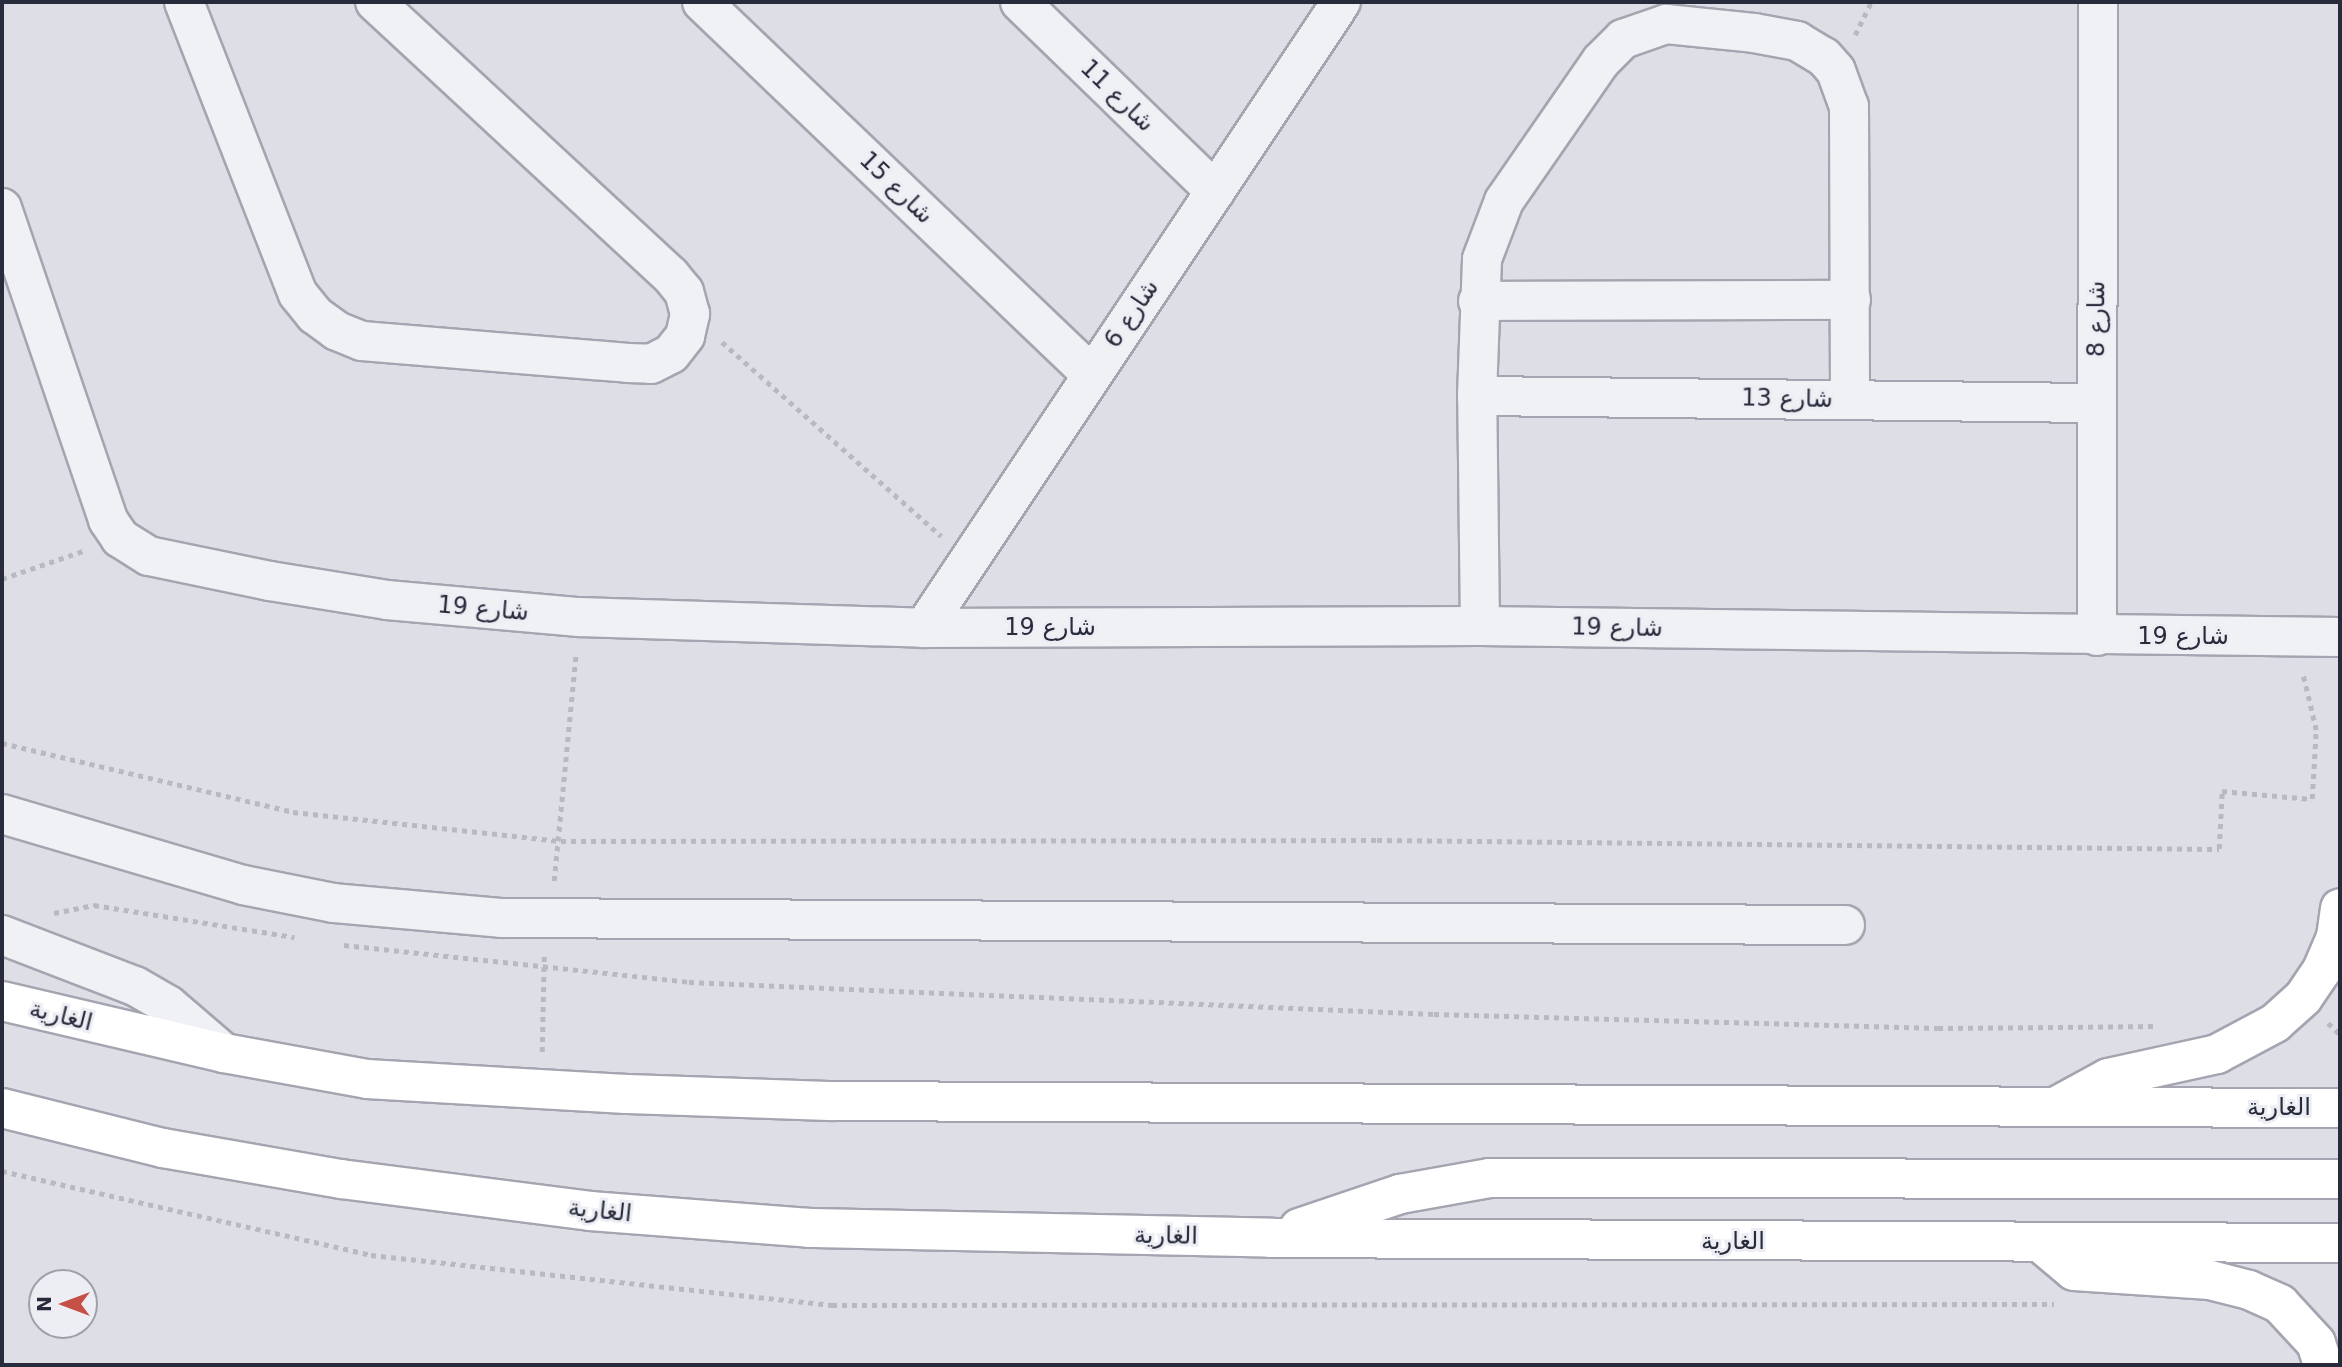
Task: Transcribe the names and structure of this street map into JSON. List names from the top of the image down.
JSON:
{
  "streets": {
    "main road": ["الغارية"],
    "street": [
      "شارع 11",
      "شارع 15",
      "شارع 6",
      "شارع 8",
      "شارع 13",
      "شارع 19"
    ]
  },
  "crossings": [
    ["شارع 11", "شارع 6"],
    ["شارع 15", "شارع 6"],
    ["شارع 6", "شارع 19"],
    ["شارع 8", "شارع 13"],
    ["شارع 8", "شارع 19"]
  ],
  "north": "left"
}
